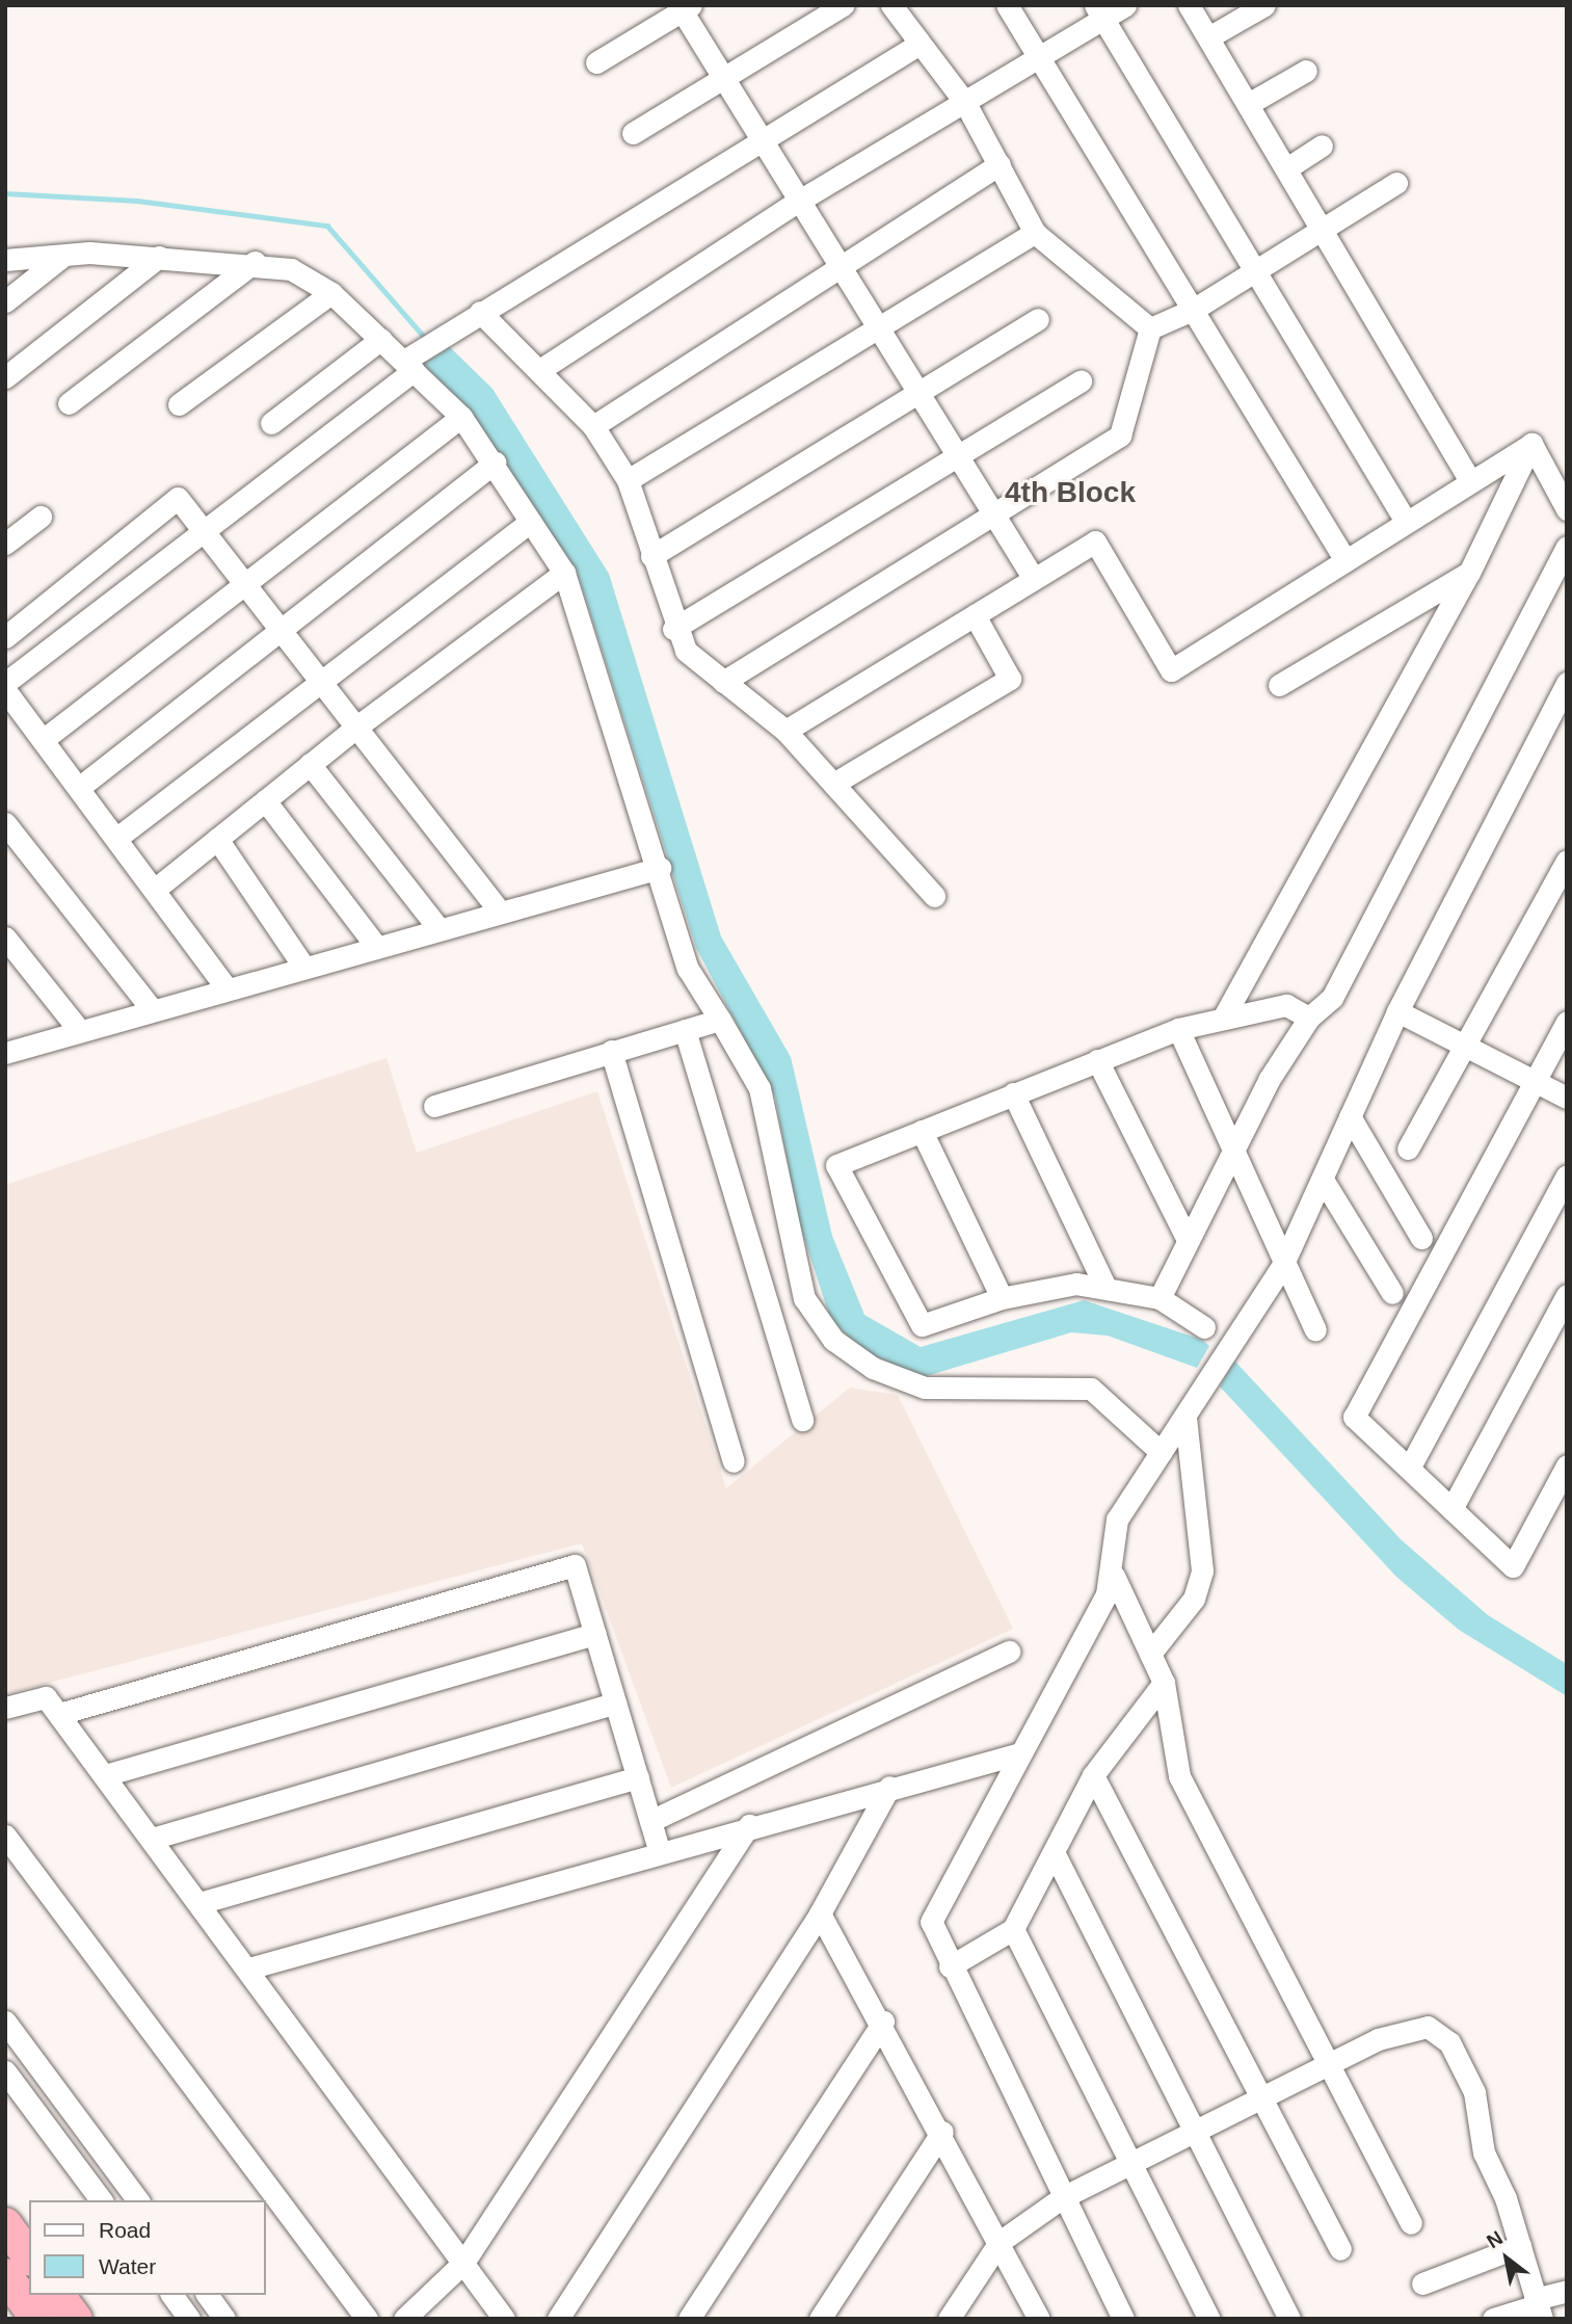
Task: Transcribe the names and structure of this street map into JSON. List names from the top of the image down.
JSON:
{
  "districts": ["4th Block"],
  "legend": ["Road", "Water"],
  "north": "top left"
}
